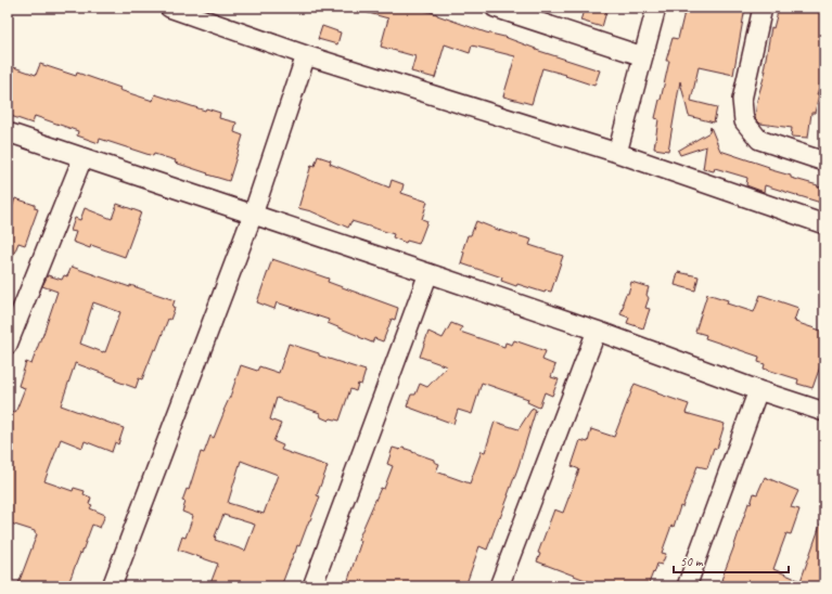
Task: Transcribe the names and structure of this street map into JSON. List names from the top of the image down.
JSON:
{
  "scale_bar": "50 m"
}
